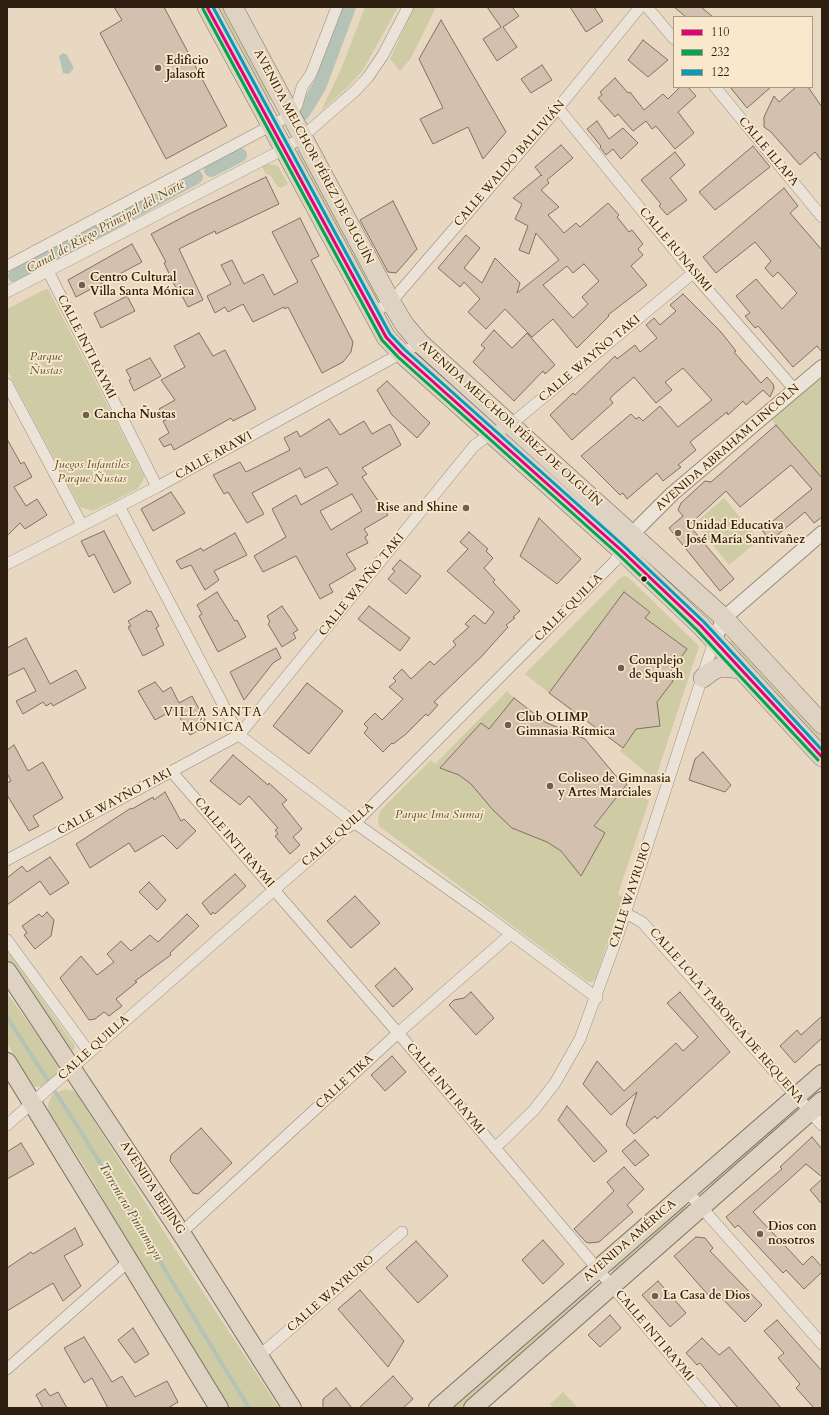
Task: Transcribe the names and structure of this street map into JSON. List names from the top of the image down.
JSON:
{
  "streets": {
    "highway": ["AVENIDA MELCHOR PÉREZ DE OLGUÍN"],
    "main road": ["AVENIDA BEIJING", "AVENIDA AMÉRICA"],
    "street": [
      "CALLE ILLAPA",
      "CALLE WALDO BALLIVIÁN",
      "CALLE RUNASIMI",
      "CALLE INTI RAYMI",
      "CALLE WAYÑO TAKI",
      "AVENIDA ABRAHAM LINCOLN",
      "CALLE ARAWI",
      "CALLE QUILLA",
      "CALLE WAYRURO",
      "CALLE LOLA TABORGA DE REQUENA",
      "CALLE TIKA"
    ]
  },
  "crossings": [
    ["AVENIDA MELCHOR PÉREZ DE OLGUÍN", "CALLE WALDO BALLIVIÁN"],
    ["AVENIDA MELCHOR PÉREZ DE OLGUÍN", "CALLE WAYÑO TAKI"],
    ["AVENIDA MELCHOR PÉREZ DE OLGUÍN", "AVENIDA ABRAHAM LINCOLN"],
    ["AVENIDA MELCHOR PÉREZ DE OLGUÍN", "CALLE ARAWI"],
    ["AVENIDA MELCHOR PÉREZ DE OLGUÍN", "CALLE QUILLA"],
    ["AVENIDA MELCHOR PÉREZ DE OLGUÍN", "CALLE WAYRURO"],
    ["CALLE WALDO BALLIVIÁN", "CALLE RUNASIMI"],
    ["CALLE RUNASIMI", "CALLE WAYÑO TAKI"],
    ["CALLE RUNASIMI", "AVENIDA ABRAHAM LINCOLN"],
    ["CALLE INTI RAYMI", "CALLE WAYÑO TAKI"],
    ["CALLE INTI RAYMI", "CALLE ARAWI"],
    ["CALLE INTI RAYMI", "CALLE QUILLA"],
    ["CALLE INTI RAYMI", "CALLE WAYRURO"],
    ["CALLE INTI RAYMI", "CALLE TIKA"],
    ["CALLE INTI RAYMI", "AVENIDA AMÉRICA"],
    ["AVENIDA ABRAHAM LINCOLN", "CALLE QUILLA"],
    ["CALLE QUILLA", "AVENIDA BEIJING"],
    ["CALLE WAYRURO", "CALLE LOLA TABORGA DE REQUENA"],
    ["CALLE WAYRURO", "AVENIDA BEIJING"],
    ["CALLE LOLA TABORGA DE REQUENA", "AVENIDA AMÉRICA"],
    ["CALLE TIKA", "AVENIDA BEIJING"]
  ],
  "districts": ["VILLA SANTA MÓNICA"],
  "water": ["Canal de Riego Principal del Norte", "Torrentera Pintumayu"],
  "parks": ["Parque Ñustas", "Juegos Infantiles Parque Ñustas", "Parque Ima Sumaj"],
  "places": [
    "Edificio Jalasoft",
    "Centro Cultural Villa Santa Mónica",
    "Cancha Ñustas",
    "Rise and Shine",
    "Unidad Educativa José María Santivañez",
    "Complejo de Squash",
    "Club OLIMP Gimnasia Rítmica",
    "Coliseo de Gimnasia y Artes Marciales",
    "Dios con nosotros",
    "La Casa de Dios"
  ],
  "lines": ["transit line 110", "transit line 122", "transit line 232"],
  "legend": ["110", "232", "122"]
}
